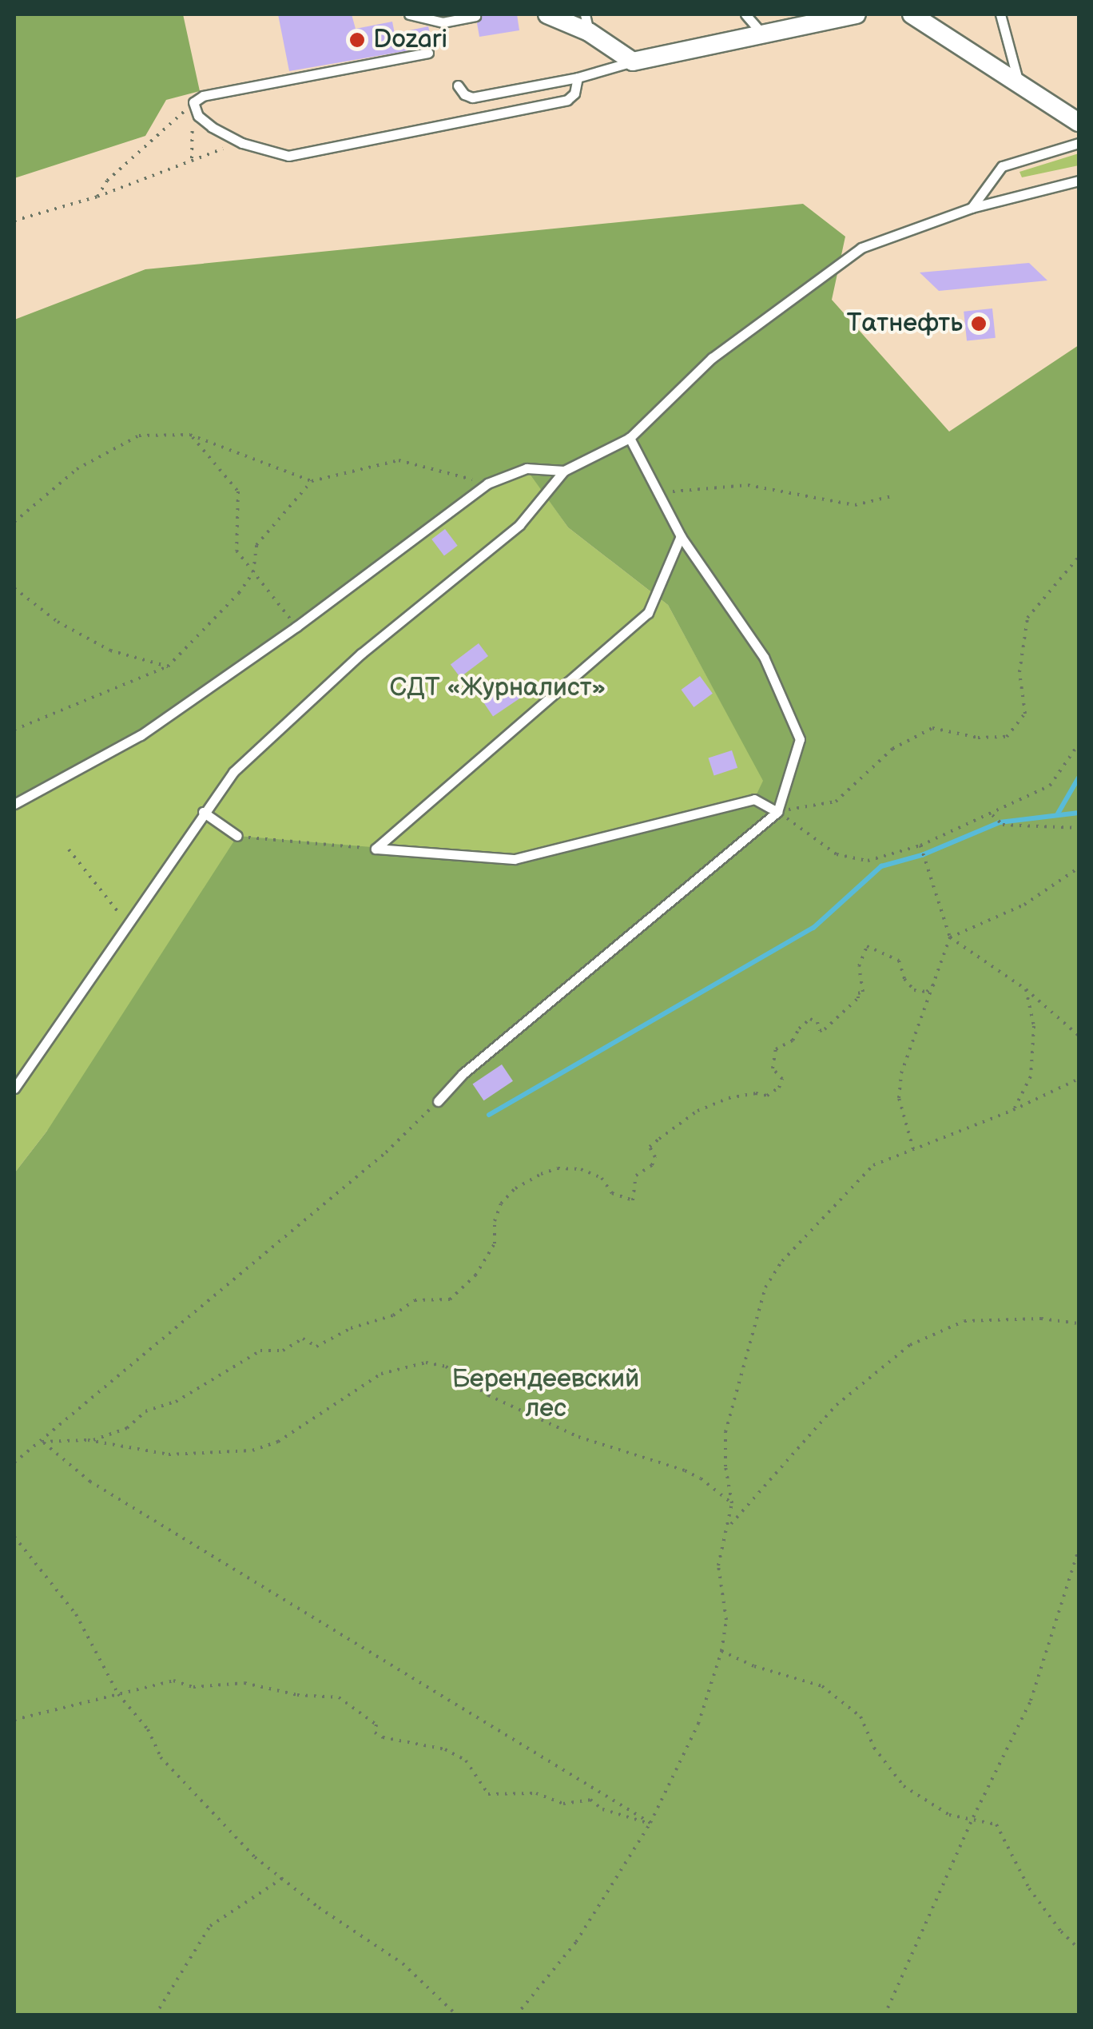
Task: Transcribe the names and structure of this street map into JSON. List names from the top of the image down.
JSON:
{
  "parks": ["СДТ «Журналист»", "Берендеевский лес"],
  "places": ["Dozari", "Татнефть"]
}
